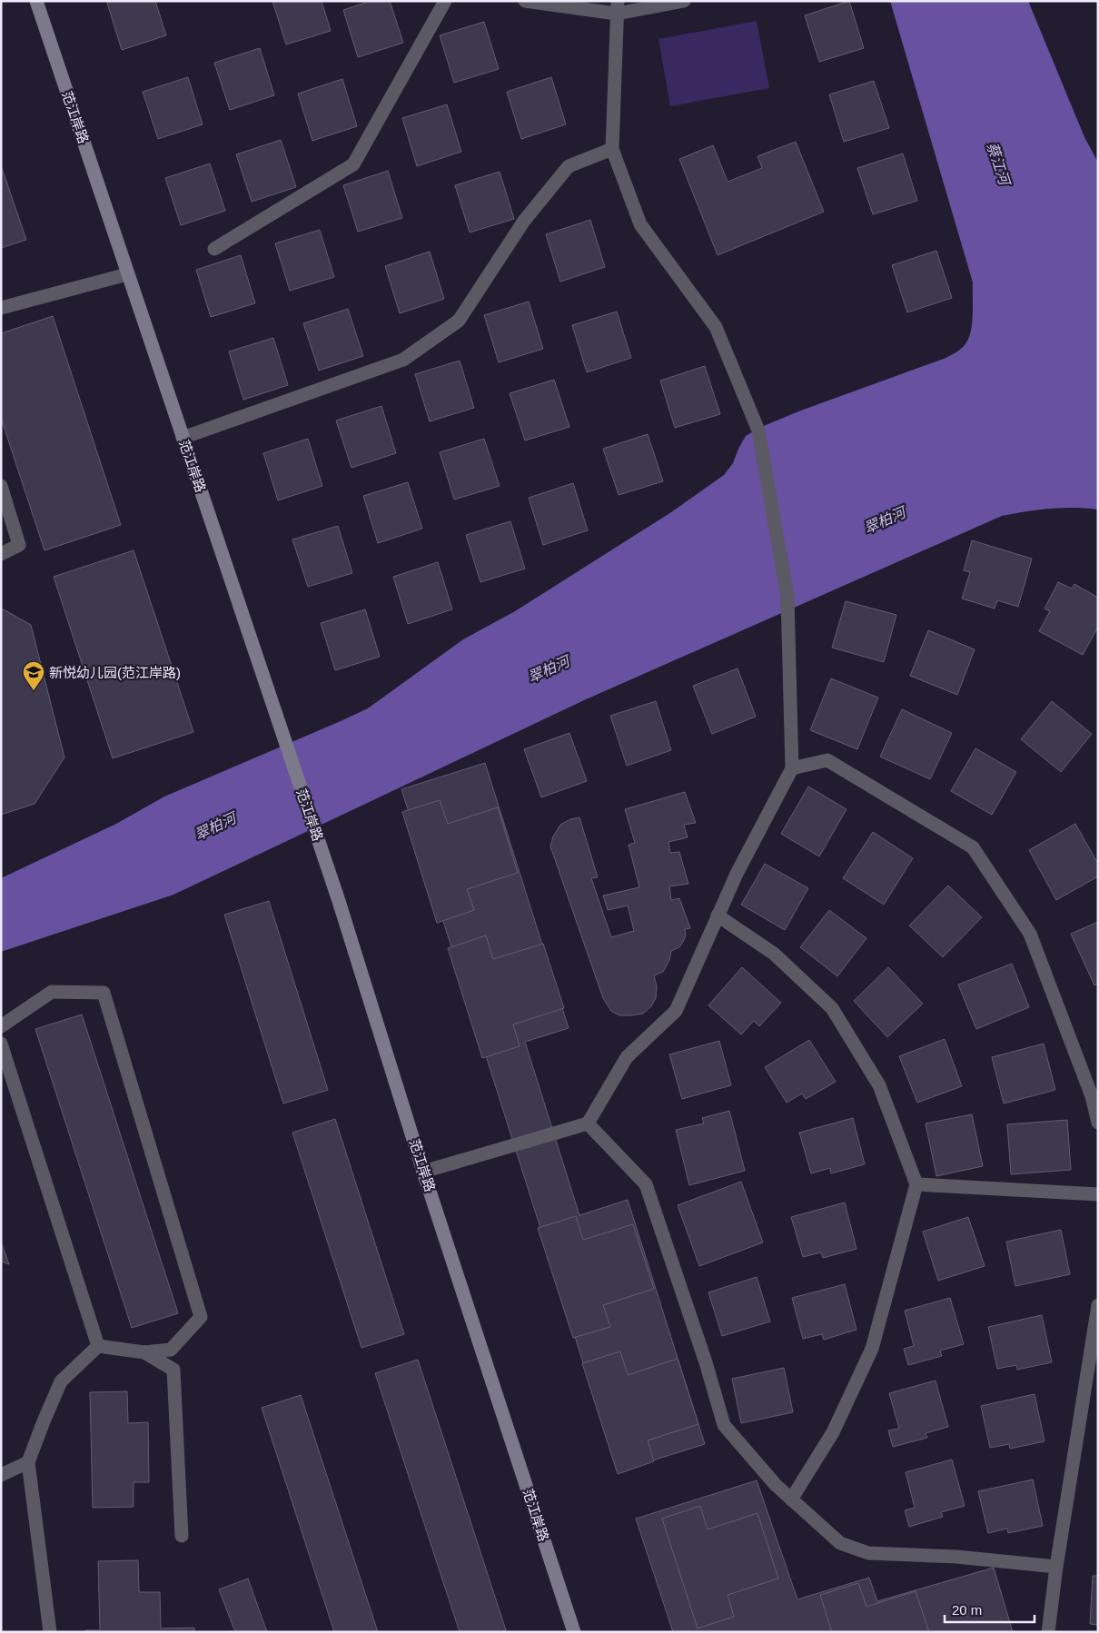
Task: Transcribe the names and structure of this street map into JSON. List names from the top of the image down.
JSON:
{
  "streets": {
    "street": ["范江岸路"]
  },
  "water": ["蔡江河", "翠柏河"],
  "places": {
    "school or university": ["新悦幼儿园(范江岸路)"]
  },
  "scale_bar": "20 m"
}
